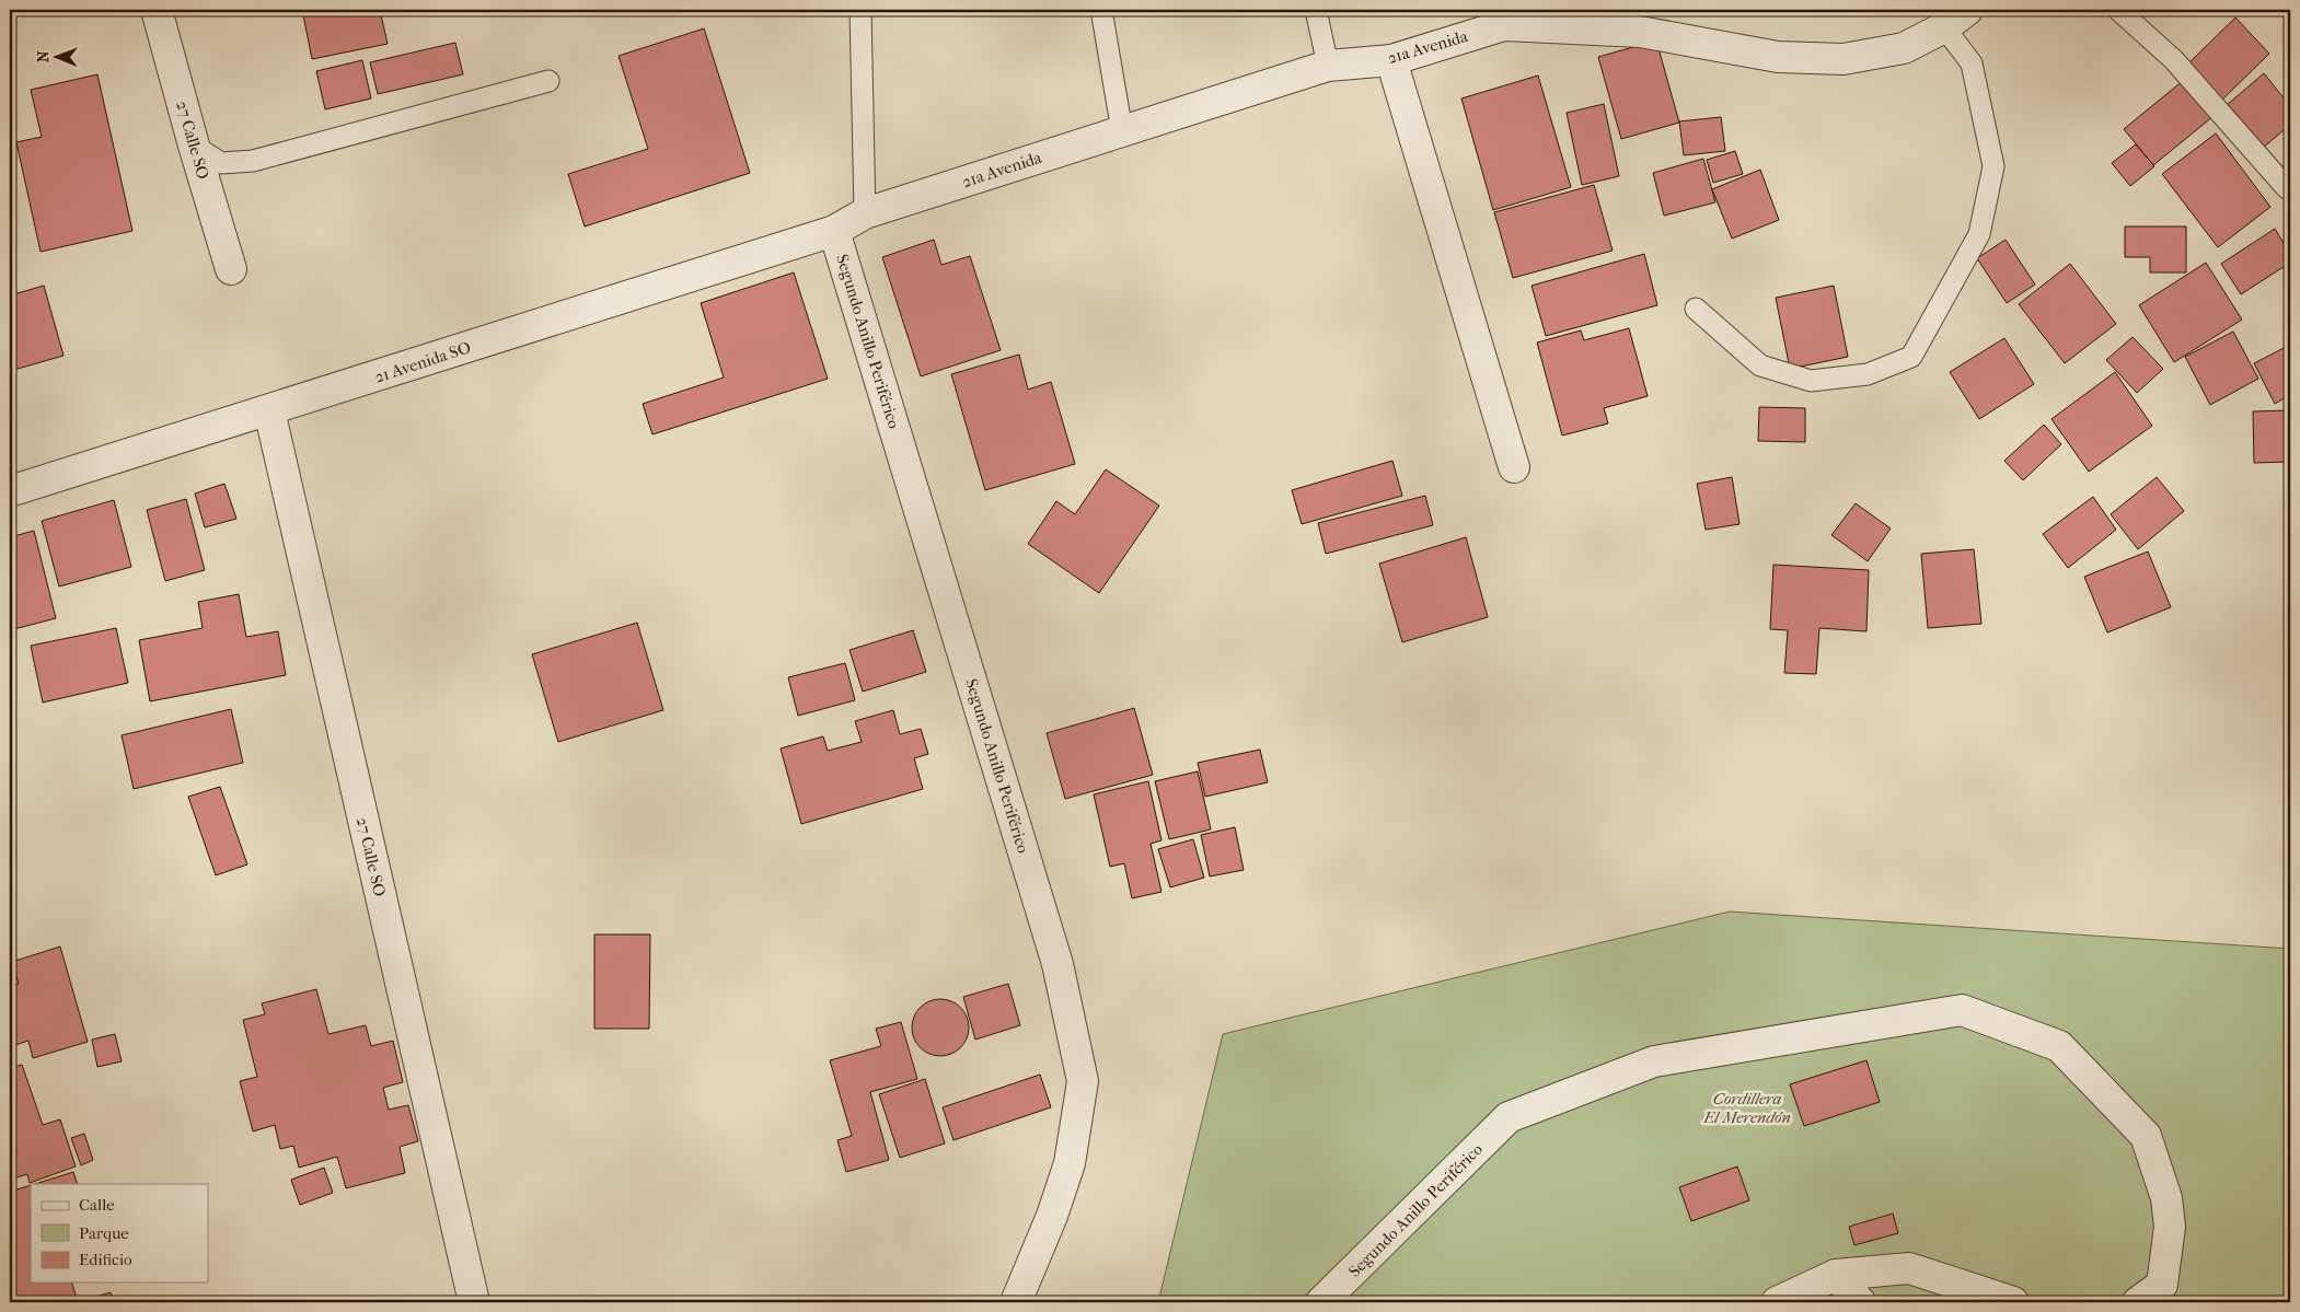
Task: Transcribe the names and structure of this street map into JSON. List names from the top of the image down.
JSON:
{
  "streets": {
    "street": [
      "21a Avenida",
      "27 Calle SO",
      "Segundo Anillo Periférico",
      "21 Avenida SO"
    ]
  },
  "crossings": [
    ["21a Avenida", "Segundo Anillo Periférico"],
    ["21a Avenida", "21 Avenida SO"],
    ["27 Calle SO", "21 Avenida SO"],
    ["Segundo Anillo Periférico", "21 Avenida SO"]
  ],
  "parks": ["Cordillera El Merendón"],
  "legend": ["Calle", "Parque", "Edificio"],
  "north": "left"
}
